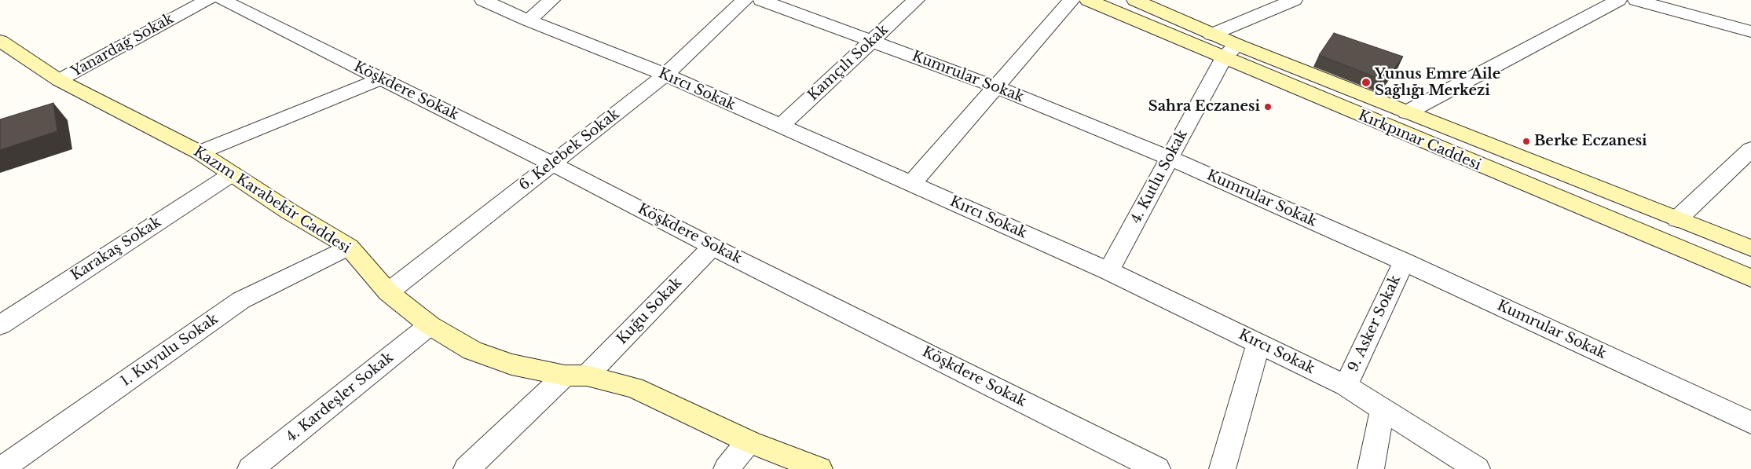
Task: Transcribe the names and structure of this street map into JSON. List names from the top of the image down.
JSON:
{
  "streets": {
    "main road": ["Kırkpınar Caddesi", "Kazım Karabekir Caddesi"],
    "street": [
      "Yanardağ Sokak",
      "Kamçılı Sokak",
      "Kumrular Sokak",
      "Kırcı Sokak",
      "Köşkdere Sokak",
      "6. Kelebek Sokak",
      "4. Kutlu Sokak",
      "Karakaş Sokak",
      "Kuğu Sokak",
      "9. Asker Sokak",
      "1. Kuyulu Sokak",
      "4. Kardeşler Sokak"
    ]
  },
  "crossings": [
    ["Yanardağ Sokak", "Kazım Karabekir Caddesi"],
    ["Kamçılı Sokak", "Kumrular Sokak"],
    ["Kamçılı Sokak", "Kırcı Sokak"],
    ["Kumrular Sokak", "4. Kutlu Sokak"],
    ["Kumrular Sokak", "9. Asker Sokak"],
    ["Kırcı Sokak", "6. Kelebek Sokak"],
    ["Kırcı Sokak", "4. Kutlu Sokak"],
    ["Kırcı Sokak", "9. Asker Sokak"],
    ["Köşkdere Sokak", "6. Kelebek Sokak"],
    ["Köşkdere Sokak", "Kuğu Sokak"],
    ["Kırkpınar Caddesi", "4. Kutlu Sokak"],
    ["6. Kelebek Sokak", "Kazım Karabekir Caddesi"],
    ["Kazım Karabekir Caddesi", "Karakaş Sokak"],
    ["Kazım Karabekir Caddesi", "Kuğu Sokak"],
    ["Kazım Karabekir Caddesi", "1. Kuyulu Sokak"],
    ["Kazım Karabekir Caddesi", "4. Kardeşler Sokak"]
  ],
  "places": ["Yunus Emre Aile Sağlığı Merkezi", "Sahra Eczanesi", "Berke Eczanesi"]
}
